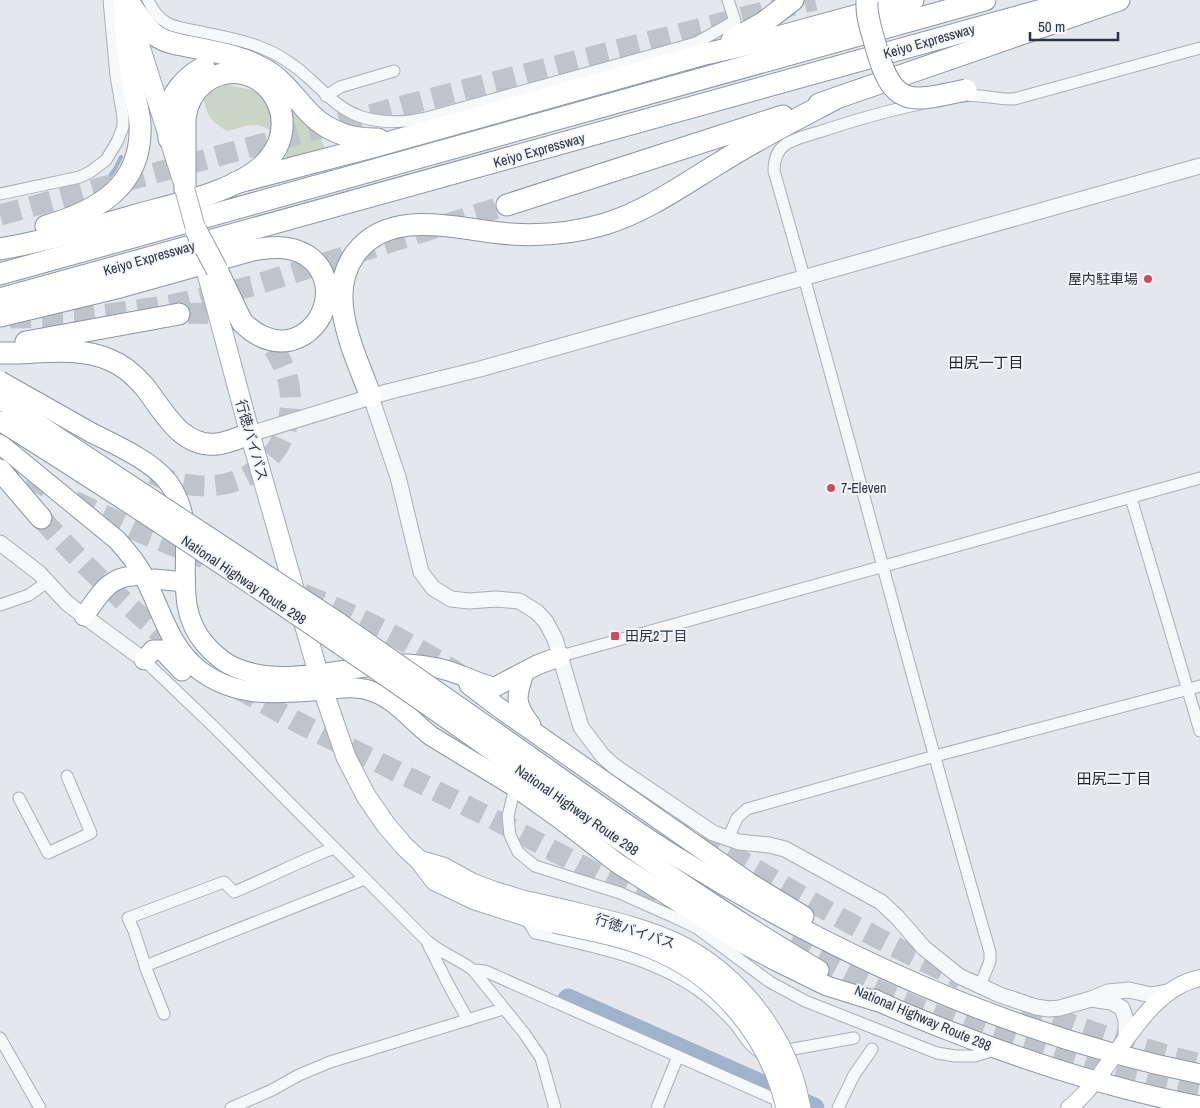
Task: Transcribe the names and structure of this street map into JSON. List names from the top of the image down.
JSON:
{
  "streets": {
    "highway": ["Keiyo Expressway"],
    "main road": ["行徳バイパス", "National Highway Route 298"]
  },
  "districts": ["田尻一丁目", "田尻二丁目"],
  "places": {
    "other": ["屋内駐車場", "7-Eleven"],
    "transit": ["田尻2丁目"]
  },
  "scale_bar": "50 m"
}
